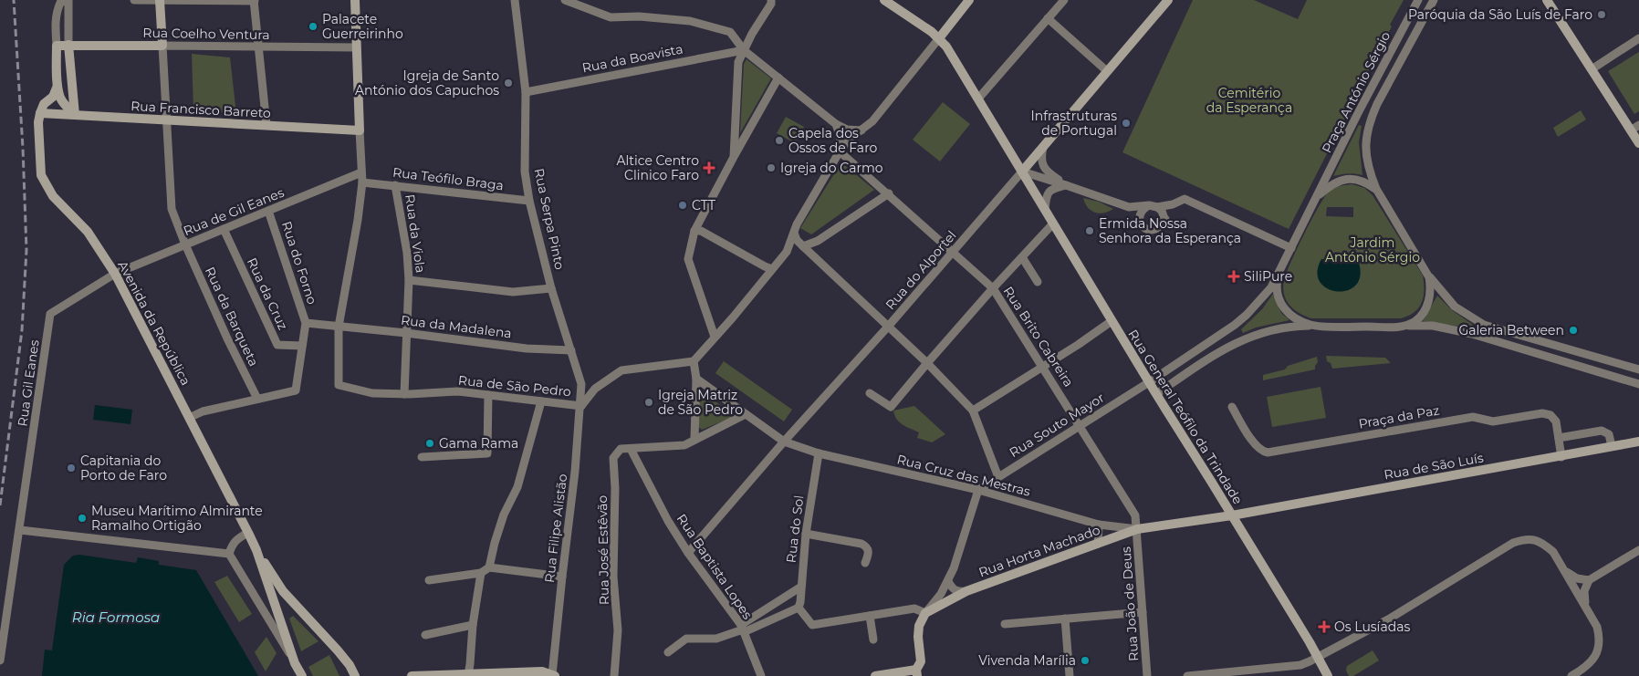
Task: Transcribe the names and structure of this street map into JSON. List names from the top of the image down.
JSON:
{
  "streets": {
    "street": [
      "Rua Coelho Ventura",
      "Rua da Boavista",
      "Praça António Sérgio",
      "Rua Francisco Barreto",
      "Rua Teófilo Braga",
      "Rua de Gil Eanes",
      "Rua Serpa Pinto",
      "Rua da Viola",
      "Rua do Forno",
      "Rua do Alportel",
      "Rua da Cruz",
      "Rua da Barqueta",
      "Avenida da República",
      "Rua da Madalena",
      "Rua Brito Cabreira",
      "Rua Gil Eanes",
      "Rua de São Pedro",
      "Rua General Teófilo da Trindade",
      "Praça da Paz",
      "Rua Souto Mayor",
      "Rua de São Luís",
      "Rua Cruz das Mestras",
      "Rua Filipe Alistão",
      "Rua do Sol",
      "Rua José Estêvão",
      "Rua Horta Machado",
      "Rua Baptista Lopes",
      "Rua João de Deus"
    ]
  },
  "crossings": [
    ["Rua Coelho Ventura", "Rua da Barqueta"],
    ["Rua da Boavista", "Rua Serpa Pinto"],
    ["Praça António Sérgio", "Rua General Teófilo da Trindade"],
    ["Praça António Sérgio", "Rua Souto Mayor"],
    ["Rua Francisco Barreto", "Rua da Barqueta"],
    ["Rua Francisco Barreto", "Avenida da República"],
    ["Rua Teófilo Braga", "Rua Serpa Pinto"],
    ["Rua Teófilo Braga", "Rua da Viola"],
    ["Rua de Gil Eanes", "Rua do Forno"],
    ["Rua de Gil Eanes", "Rua da Cruz"],
    ["Rua de Gil Eanes", "Rua da Barqueta"],
    ["Rua de Gil Eanes", "Avenida da República"],
    ["Rua de Gil Eanes", "Rua Gil Eanes"],
    ["Rua Serpa Pinto", "Rua da Madalena"],
    ["Rua Serpa Pinto", "Rua Filipe Alistão"],
    ["Rua da Viola", "Rua da Madalena"],
    ["Rua da Viola", "Rua de São Pedro"],
    ["Rua do Forno", "Rua da Madalena"],
    ["Rua do Alportel", "Rua Brito Cabreira"],
    ["Rua do Alportel", "Rua General Teófilo da Trindade"],
    ["Rua do Alportel", "Rua Cruz das Mestras"],
    ["Rua do Alportel", "Rua Baptista Lopes"],
    ["Avenida da República", "Rua Gil Eanes"],
    ["Rua da Madalena", "Rua de São Pedro"],
    ["Rua Brito Cabreira", "Rua Souto Mayor"],
    ["Rua Brito Cabreira", "Rua Cruz das Mestras"],
    ["Rua Brito Cabreira", "Rua Horta Machado"],
    ["Rua Brito Cabreira", "Rua João de Deus"],
    ["Rua de São Pedro", "Rua Filipe Alistão"],
    ["Rua General Teófilo da Trindade", "Rua Souto Mayor"],
    ["Rua General Teófilo da Trindade", "Rua de São Luís"],
    ["Rua General Teófilo da Trindade", "Rua Horta Machado"],
    ["Praça da Paz", "Rua de São Luís"],
    ["Rua Souto Mayor", "Rua Cruz das Mestras"],
    ["Rua de São Luís", "Rua Horta Machado"],
    ["Rua Cruz das Mestras", "Rua do Sol"],
    ["Rua Cruz das Mestras", "Rua Horta Machado"],
    ["Rua Cruz das Mestras", "Rua João de Deus"],
    ["Rua José Estêvão", "Rua Baptista Lopes"],
    ["Rua Horta Machado", "Rua João de Deus"]
  ],
  "water": ["Ria Formosa"],
  "parks": ["Cemitério da Esperança", "Jardim António Sérgio"],
  "places": {
    "other": [
      "Paróquia da São Luís de Faro",
      "Palacete Guerreirinho",
      "Igreja de Santo António dos Capuchos",
      "Infrastruturas de Portugal",
      "Capela dos Ossos de Faro",
      "Igreja do Carmo",
      "CTT",
      "Ermida Nossa Senhora da Esperança",
      "Galeria Between",
      "Igreja Matriz de São Pedro",
      "Gama Rama",
      "Capitania do Porto de Faro",
      "Museu Marítimo Almirante Ramalho Ortigão",
      "Vivenda Marília"
    ],
    "health": ["Altice Centro Clinico Faro", "SiliPure", "Os Lusíadas"]
  }
}
